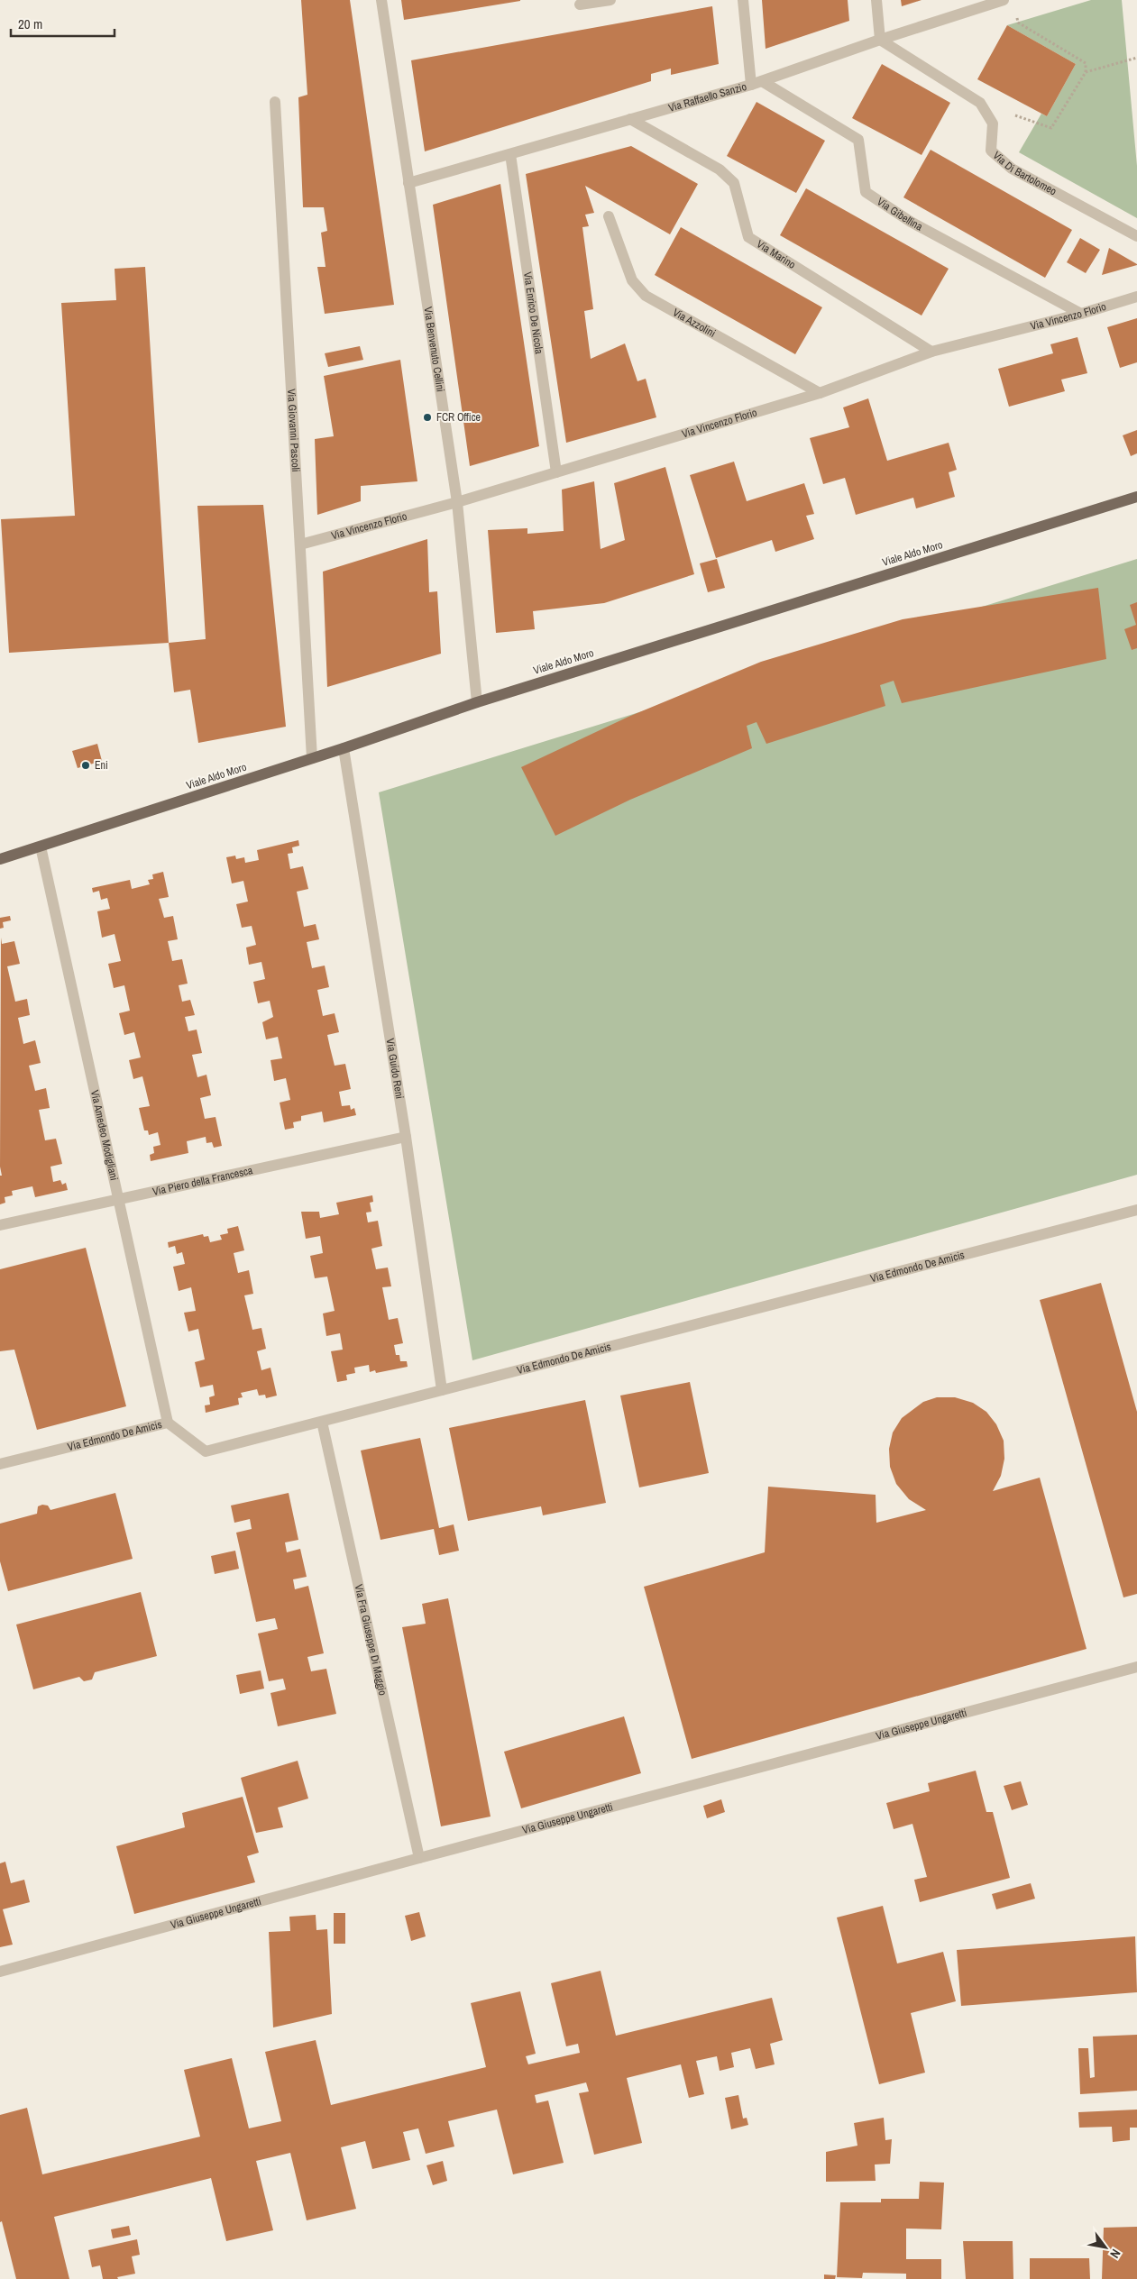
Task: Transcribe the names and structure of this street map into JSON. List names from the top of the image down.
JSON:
{
  "streets": {
    "main road": ["Viale Aldo Moro"],
    "street": [
      "Via Raffaello Sanzio",
      "Via Di Bartolomeo",
      "Via Gibellina",
      "Via Marino",
      "Via Enrico De Nicola",
      "Via Vincenzo Florio",
      "Via Azzolini",
      "Via Benvenuto Cellini",
      "Via Giovanni Pascoli",
      "Via Guido Reni",
      "Via Amedeo Modigliani",
      "Via Piero della Francesca",
      "Via Edmondo De Amicis",
      "Via Fra Giuseppe Di Maggio",
      "Via Giuseppe Ungaretti"
    ]
  },
  "crossings": [
    ["Via Raffaello Sanzio", "Via Gibellina"],
    ["Via Raffaello Sanzio", "Via Marino"],
    ["Via Raffaello Sanzio", "Via Enrico De Nicola"],
    ["Via Raffaello Sanzio", "Via Benvenuto Cellini"],
    ["Via Gibellina", "Via Vincenzo Florio"],
    ["Via Marino", "Via Vincenzo Florio"],
    ["Via Enrico De Nicola", "Via Vincenzo Florio"],
    ["Via Vincenzo Florio", "Via Azzolini"],
    ["Via Vincenzo Florio", "Via Benvenuto Cellini"],
    ["Via Vincenzo Florio", "Via Giovanni Pascoli"],
    ["Via Benvenuto Cellini", "Viale Aldo Moro"],
    ["Via Giovanni Pascoli", "Viale Aldo Moro"],
    ["Viale Aldo Moro", "Via Guido Reni"],
    ["Viale Aldo Moro", "Via Amedeo Modigliani"],
    ["Via Guido Reni", "Via Piero della Francesca"],
    ["Via Guido Reni", "Via Edmondo De Amicis"],
    ["Via Amedeo Modigliani", "Via Piero della Francesca"],
    ["Via Amedeo Modigliani", "Via Edmondo De Amicis"],
    ["Via Edmondo De Amicis", "Via Fra Giuseppe Di Maggio"],
    ["Via Fra Giuseppe Di Maggio", "Via Giuseppe Ungaretti"]
  ],
  "places": ["FCR Office", "Eni"],
  "scale_bar": "20 m",
  "north": "bottom right"
}
